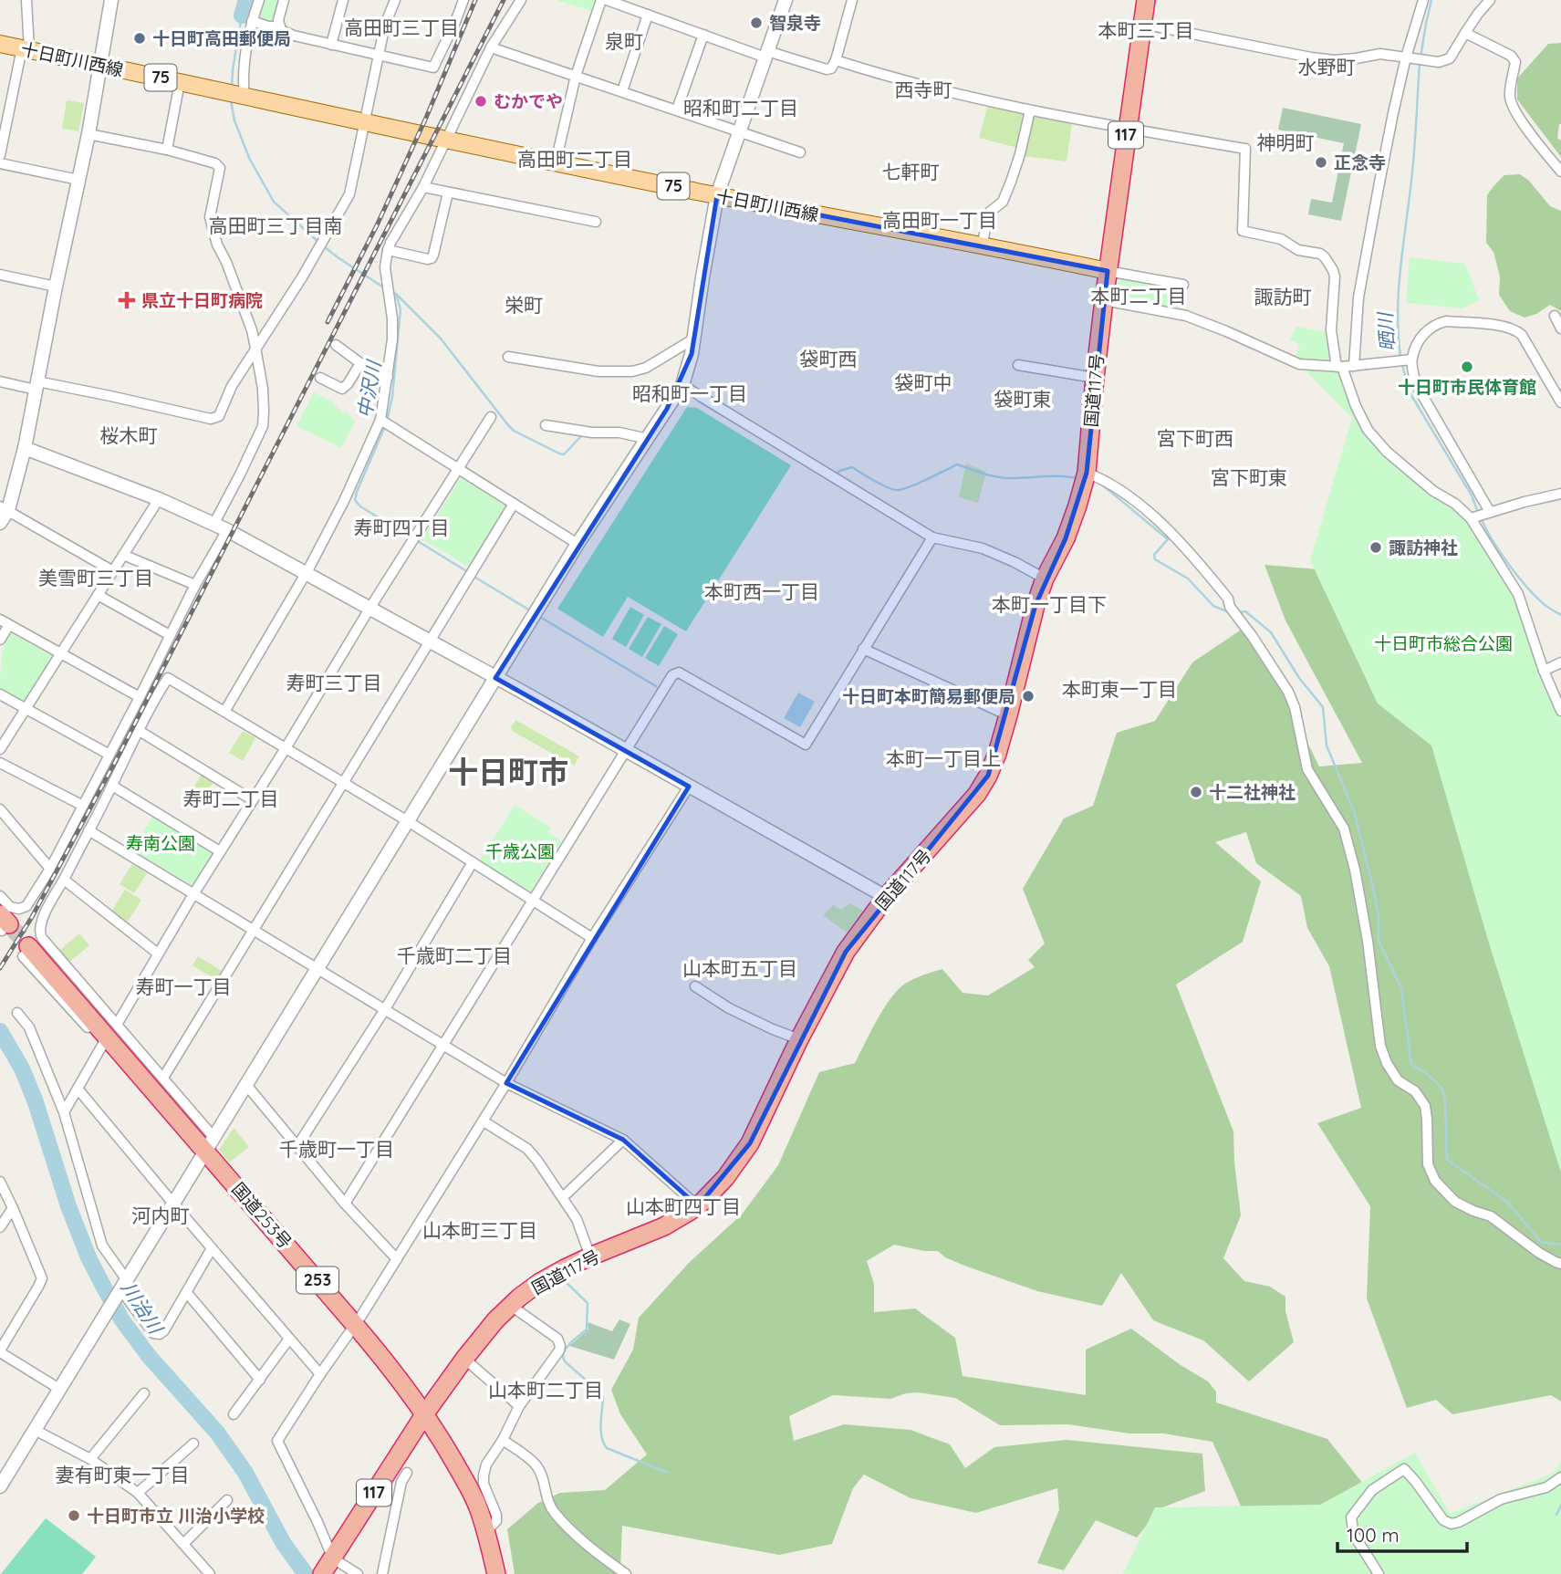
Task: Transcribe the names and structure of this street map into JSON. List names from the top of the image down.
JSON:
{
  "streets": {
    "highway": [
      "117",
      "国道117号",
      "国道253号",
      "253"
    ],
    "main road": ["十日町川西線", "75"]
  },
  "crossings": [
    ["十日町川西線", "国道117号"],
    ["国道117号", "国道253号"]
  ],
  "districts": [
    "高田町三丁目",
    "本町三丁目",
    "泉町",
    "水野町",
    "西寺町",
    "昭和町二丁目",
    "神明町",
    "高田町二丁目",
    "七軒町",
    "高田町一丁目",
    "高田町三丁目南",
    "本町二丁目",
    "諏訪町",
    "栄町",
    "袋町西",
    "袋町中",
    "昭和町一丁目",
    "袋町東",
    "桜木町",
    "宮下町西",
    "宮下町東",
    "寿町四丁目",
    "美雪町三丁目",
    "本町西一丁目",
    "本町一丁目下",
    "寿町三丁目",
    "本町東一丁目",
    "本町一丁目上",
    "十日町市",
    "寿町二丁目",
    "千歳町二丁目",
    "山本町五丁目",
    "寿町一丁目",
    "千歳町一丁目",
    "山本町四丁目",
    "河内町",
    "山本町三丁目",
    "山本町二丁目",
    "妻有町東一丁目"
  ],
  "water": ["晒川", "中沢川", "川治川"],
  "parks": ["十日町市総合公園", "寿南公園", "千歳公園"],
  "places": {
    "other": [
      "智泉寺",
      "十日町高田郵便局",
      "むかでや",
      "正念寺",
      "十日町市民体育館",
      "諏訪神社",
      "十日町本町簡易郵便局",
      "十二社神社",
      "十日町市立 川治小学校"
    ],
    "health": ["県立十日町病院"]
  },
  "scale_bar": "100 m"
}
